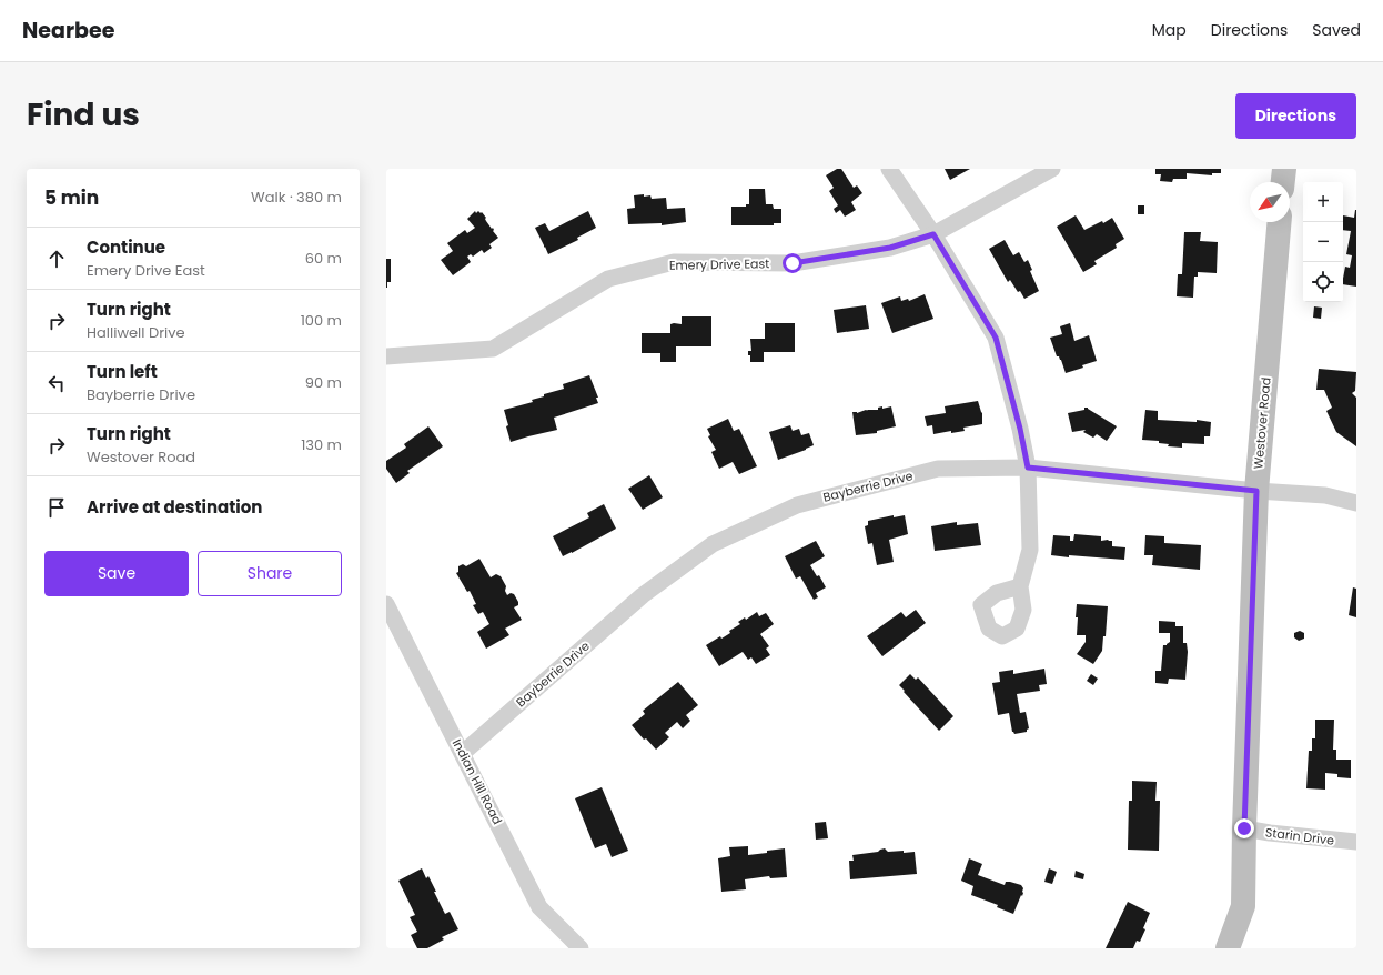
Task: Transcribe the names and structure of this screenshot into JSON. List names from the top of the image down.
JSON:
{
  "streets": {
    "street": [
      "Emery Drive East",
      "Westover Road",
      "Bayberrie Drive",
      "Indian Hill Road",
      "Starin Drive"
    ]
  },
  "crossings": [
    ["Westover Road", "Bayberrie Drive"],
    ["Westover Road", "Starin Drive"],
    ["Bayberrie Drive", "Indian Hill Road"]
  ],
  "north": "bottom left",
  "page": {
    "header": "Nearbee",
    "nav": ["Map", "Directions", "Saved"],
    "title": "Find us",
    "buttons": [
      "Directions",
      ["Save", "Share"]
    ],
    "heading": ["5 min", "Walk · 380 m"],
    "map_buttons": ["+", "−"],
    "list": [
      ["Continue", "Emery Drive East", "60 m"],
      ["Turn right", "Halliwell Drive", "100 m"],
      ["Turn left", "Bayberrie Drive", "90 m"],
      ["Turn right", "Westover Road", "130 m"],
      "Arrive at destination"
    ]
  }
}
